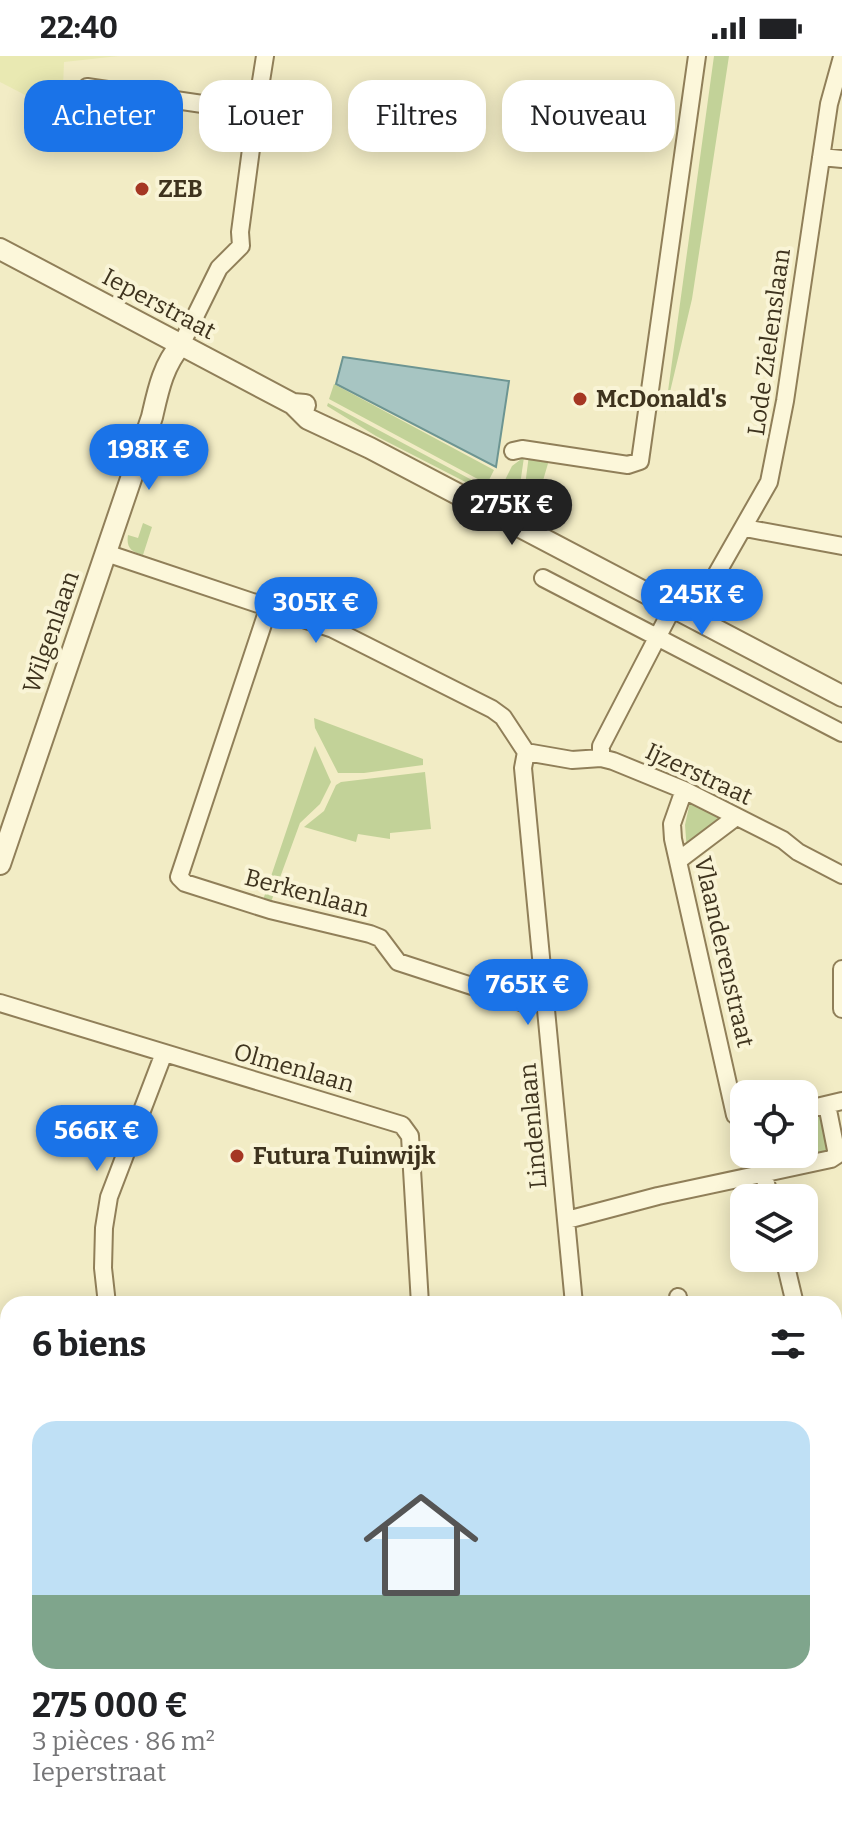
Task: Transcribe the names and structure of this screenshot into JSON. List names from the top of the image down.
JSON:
{
  "streets": {
    "street": [
      "Ieperstraat",
      "Lode Zielenslaan",
      "Wilgenlaan",
      "Ijzerstraat",
      "Berkenlaan",
      "Vlaanderenstraat",
      "Olmenlaan",
      "Lindenlaan"
    ]
  },
  "crossings": [
    ["Ieperstraat", "Lode Zielenslaan"],
    ["Ieperstraat", "Wilgenlaan"],
    ["Ijzerstraat", "Vlaanderenstraat"],
    ["Ijzerstraat", "Lindenlaan"],
    ["Berkenlaan", "Lindenlaan"]
  ],
  "places": ["ZEB", "McDonald's", "Futura Tuinwijk"],
  "page": {
    "status": "22:40",
    "chip": [
      "Acheter",
      "Louer",
      "Filtres",
      "Nouveau"
    ],
    "price": [
      "198K €",
      "275K €",
      "245K €",
      "305K €",
      "765K €",
      "566K €"
    ],
    "heading": "6 biens",
    "list": [
      {
        "name": "275 000 €",
        "note": "3 pièces · 86 m² · Ieperstraat"
      }
    ]
  }
}
